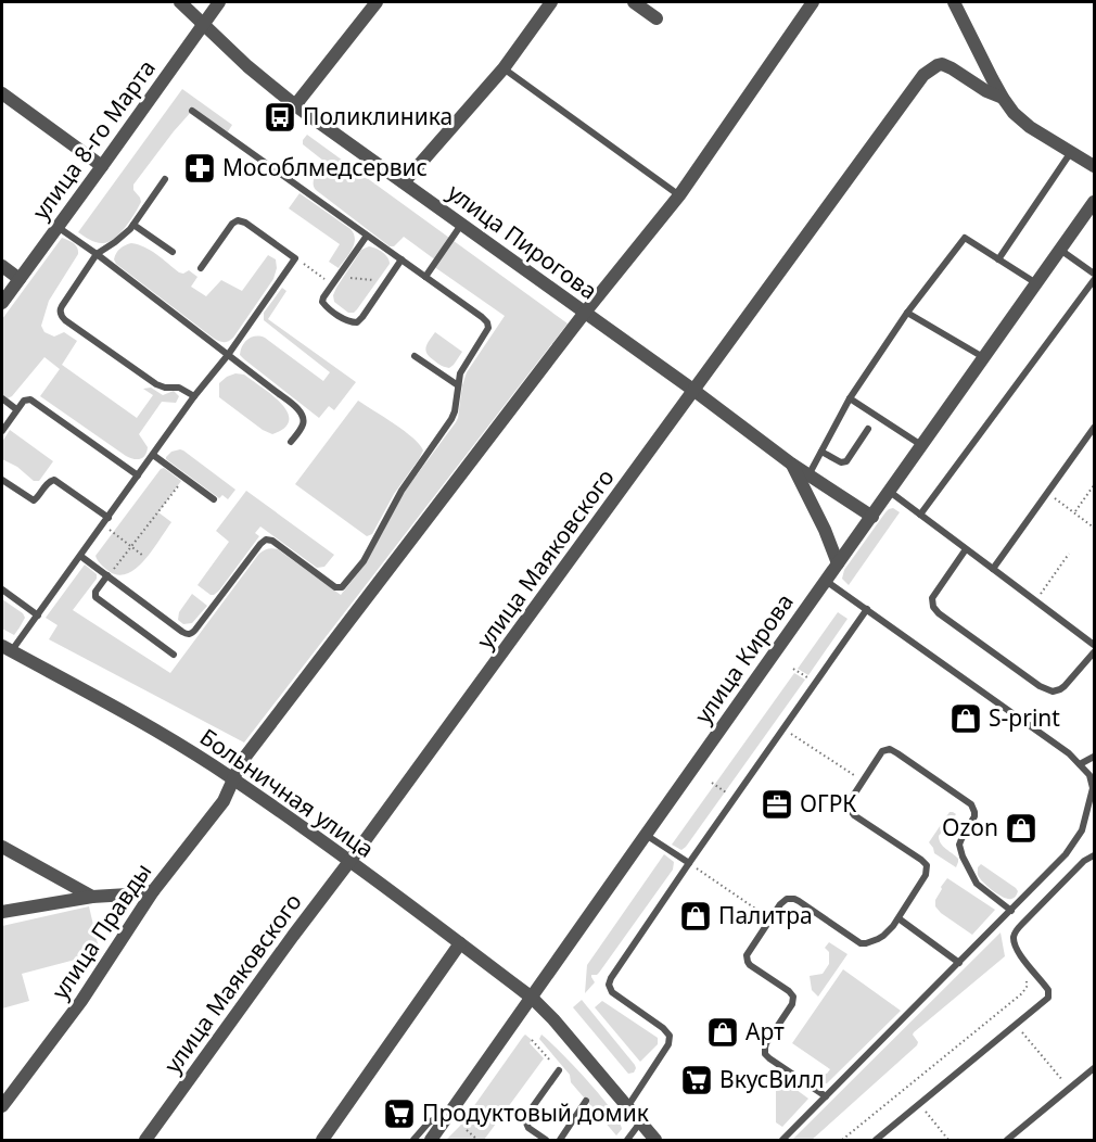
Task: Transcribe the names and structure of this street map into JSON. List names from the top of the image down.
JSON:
{
  "streets": {
    "street": [
      "улица 8-го Марта",
      "улица Пирогова",
      "улица Маяковского",
      "улица Кирова",
      "Больничная улица",
      "улица Правды"
    ]
  },
  "crossings": [
    ["улица 8-го Марта", "улица Пирогова"],
    ["улица Пирогова", "улица Маяковского"],
    ["улица Пирогова", "улица Кирова"],
    ["улица Пирогова", "улица Правды"],
    ["улица Маяковского", "Больничная улица"],
    ["улица Кирова", "Больничная улица"],
    ["Больничная улица", "улица Правды"]
  ],
  "places": {
    "bus stop": ["Поликлиника"],
    "pharmacy": ["Мособлмедсервис"],
    "shop": [
      "S-print",
      "Ozon",
      "Палитра",
      "Арт"
    ],
    "office": ["ОГРК"],
    "supermarket": ["ВкусВилл", "Продуктовый домик"]
  }
}
